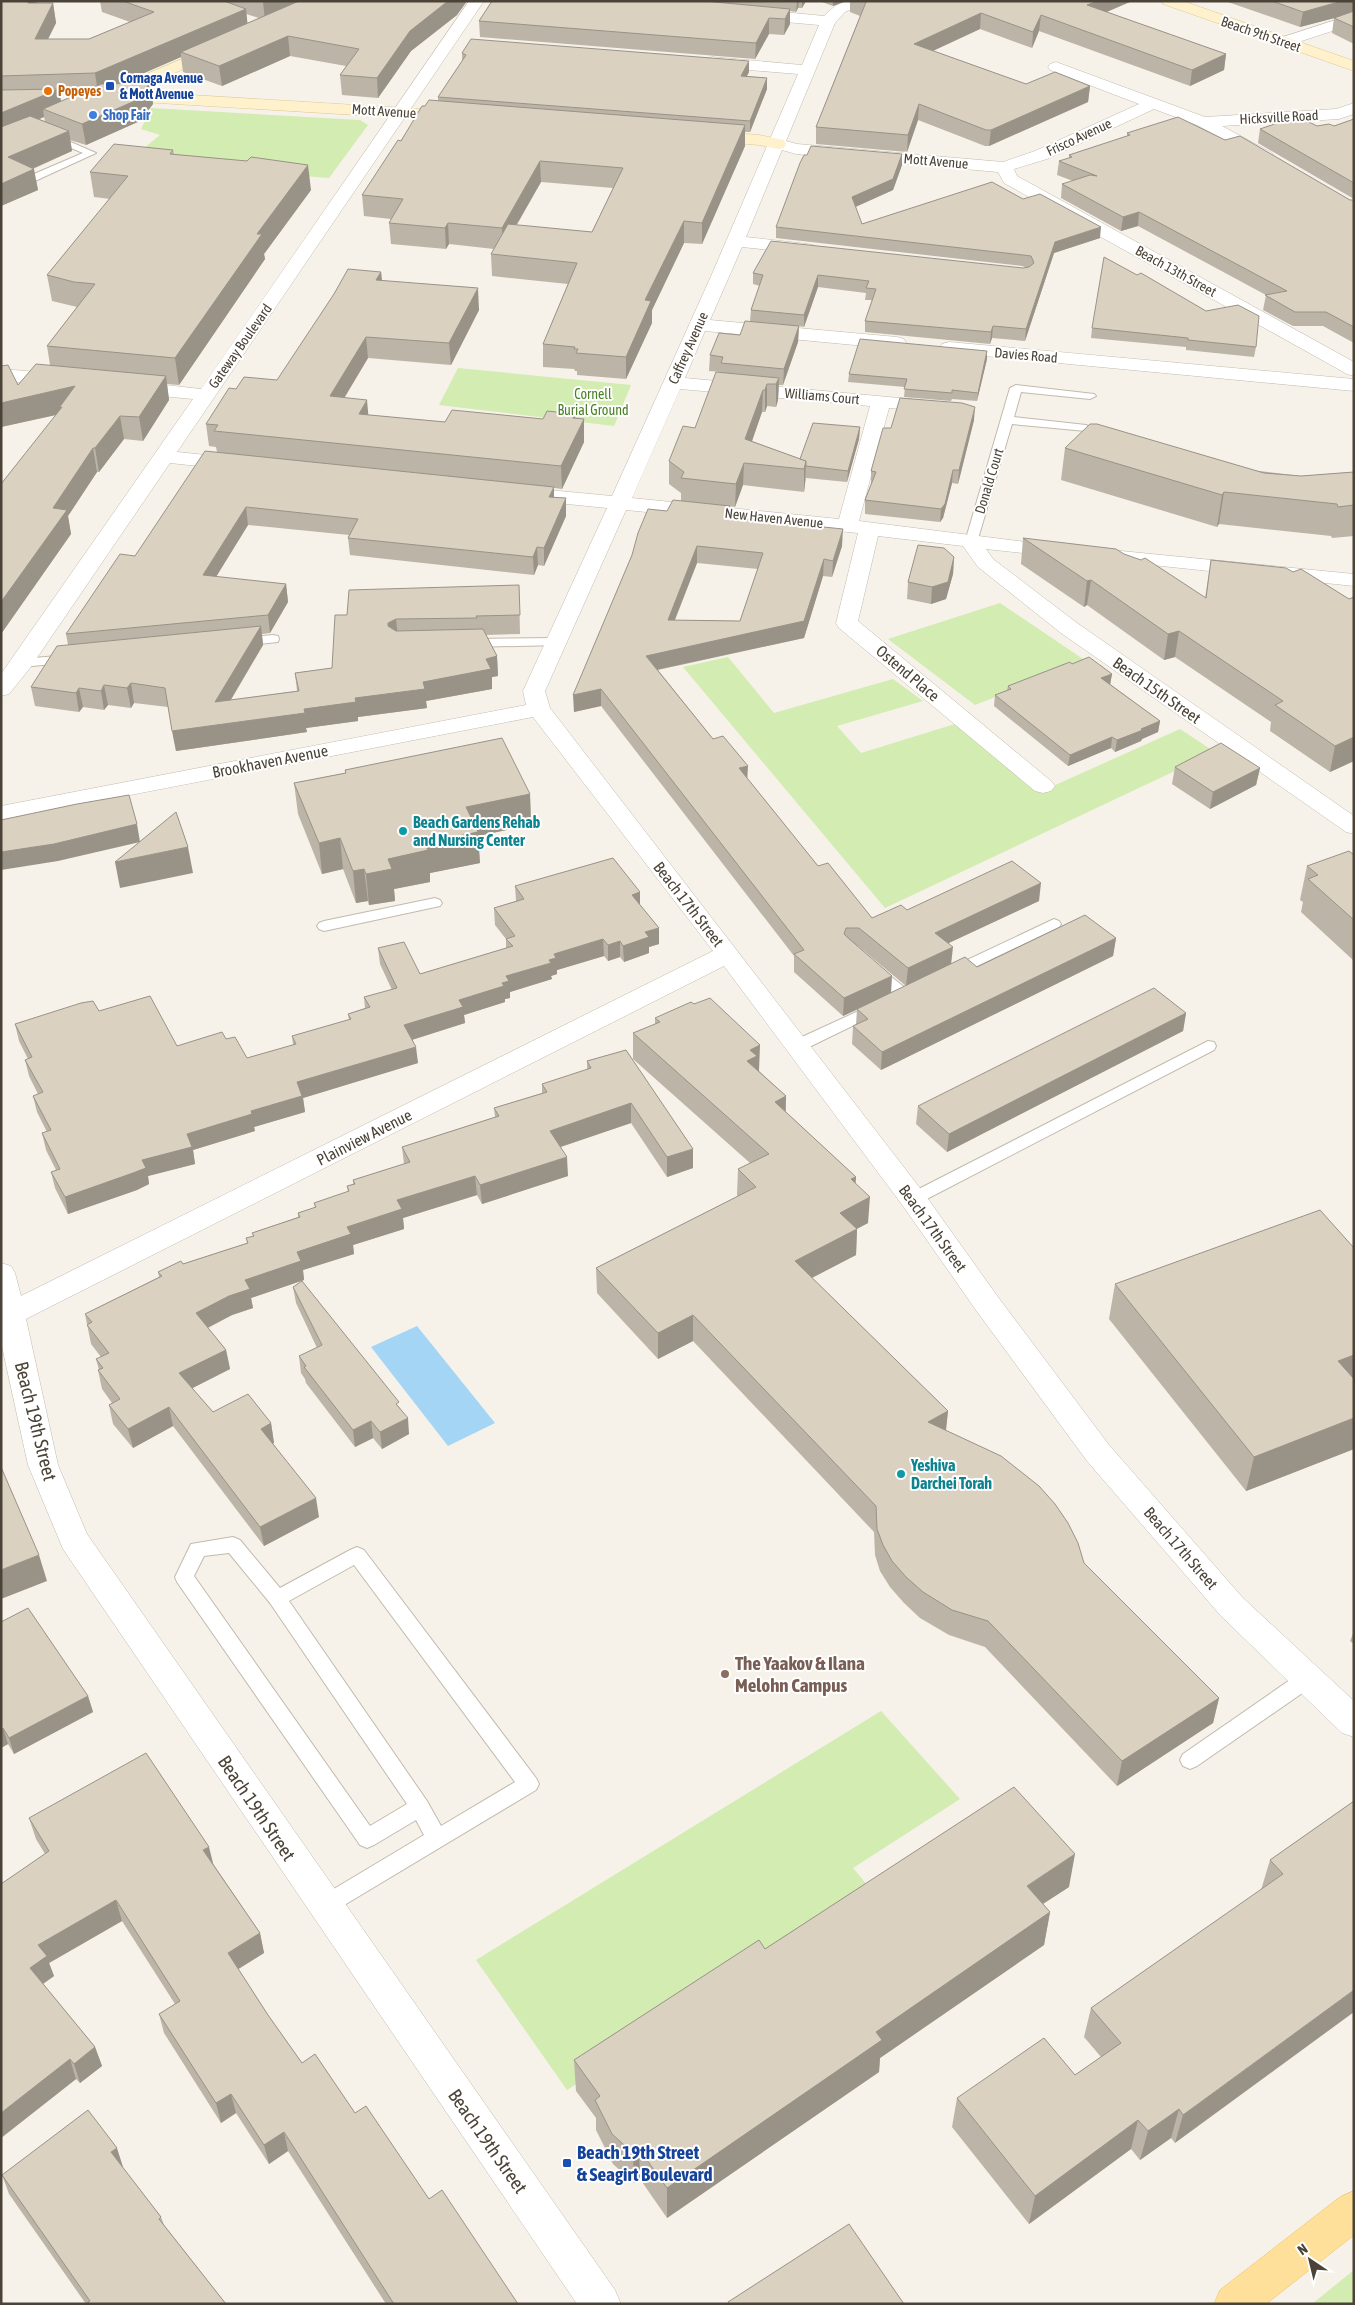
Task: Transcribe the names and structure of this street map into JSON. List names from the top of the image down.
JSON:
{
  "streets": {
    "street": [
      "Beach 9th Street",
      "Mott Avenue",
      "Hicksville Road",
      "Frisco Avenue",
      "Beach 13th Street",
      "Gateway Boulevard",
      "Caffrey Avenue",
      "Davies Road",
      "Williams Court",
      "New Haven Avenue",
      "Ostend Place",
      "Beach 15th Street",
      "Brookhaven Avenue",
      "Beach 17th Street",
      "Plainview Avenue",
      "Beach 19th Street"
    ],
    "lane": ["Donald Court"]
  },
  "crossings": [
    ["Mott Avenue", "Frisco Avenue"],
    ["Mott Avenue", "Beach 13th Street"],
    ["Mott Avenue", "Gateway Boulevard"],
    ["Mott Avenue", "Caffrey Avenue"],
    ["Frisco Avenue", "Beach 13th Street"],
    ["Caffrey Avenue", "Davies Road"],
    ["Caffrey Avenue", "Williams Court"],
    ["Caffrey Avenue", "New Haven Avenue"],
    ["Caffrey Avenue", "Brookhaven Avenue"],
    ["Caffrey Avenue", "Beach 17th Street"],
    ["Williams Court", "New Haven Avenue"],
    ["Donald Court", "New Haven Avenue"],
    ["Donald Court", "Beach 15th Street"],
    ["New Haven Avenue", "Ostend Place"],
    ["New Haven Avenue", "Beach 15th Street"],
    ["Brookhaven Avenue", "Beach 17th Street"],
    ["Beach 17th Street", "Plainview Avenue"],
    ["Plainview Avenue", "Beach 19th Street"]
  ],
  "parks": ["Cornell Burial Ground"],
  "places": {
    "transit": ["Cornaga Avenue & Mott Avenue", "Beach 19th Street & Seagirt Boulevard"],
    "other": [
      "Popeyes",
      "Shop Fair",
      "Beach Gardens Rehab and Nursing Center",
      "Yeshiva Darchei Torah",
      "The Yaakov & Ilana Melohn Campus"
    ]
  },
  "north": "top left"
}
